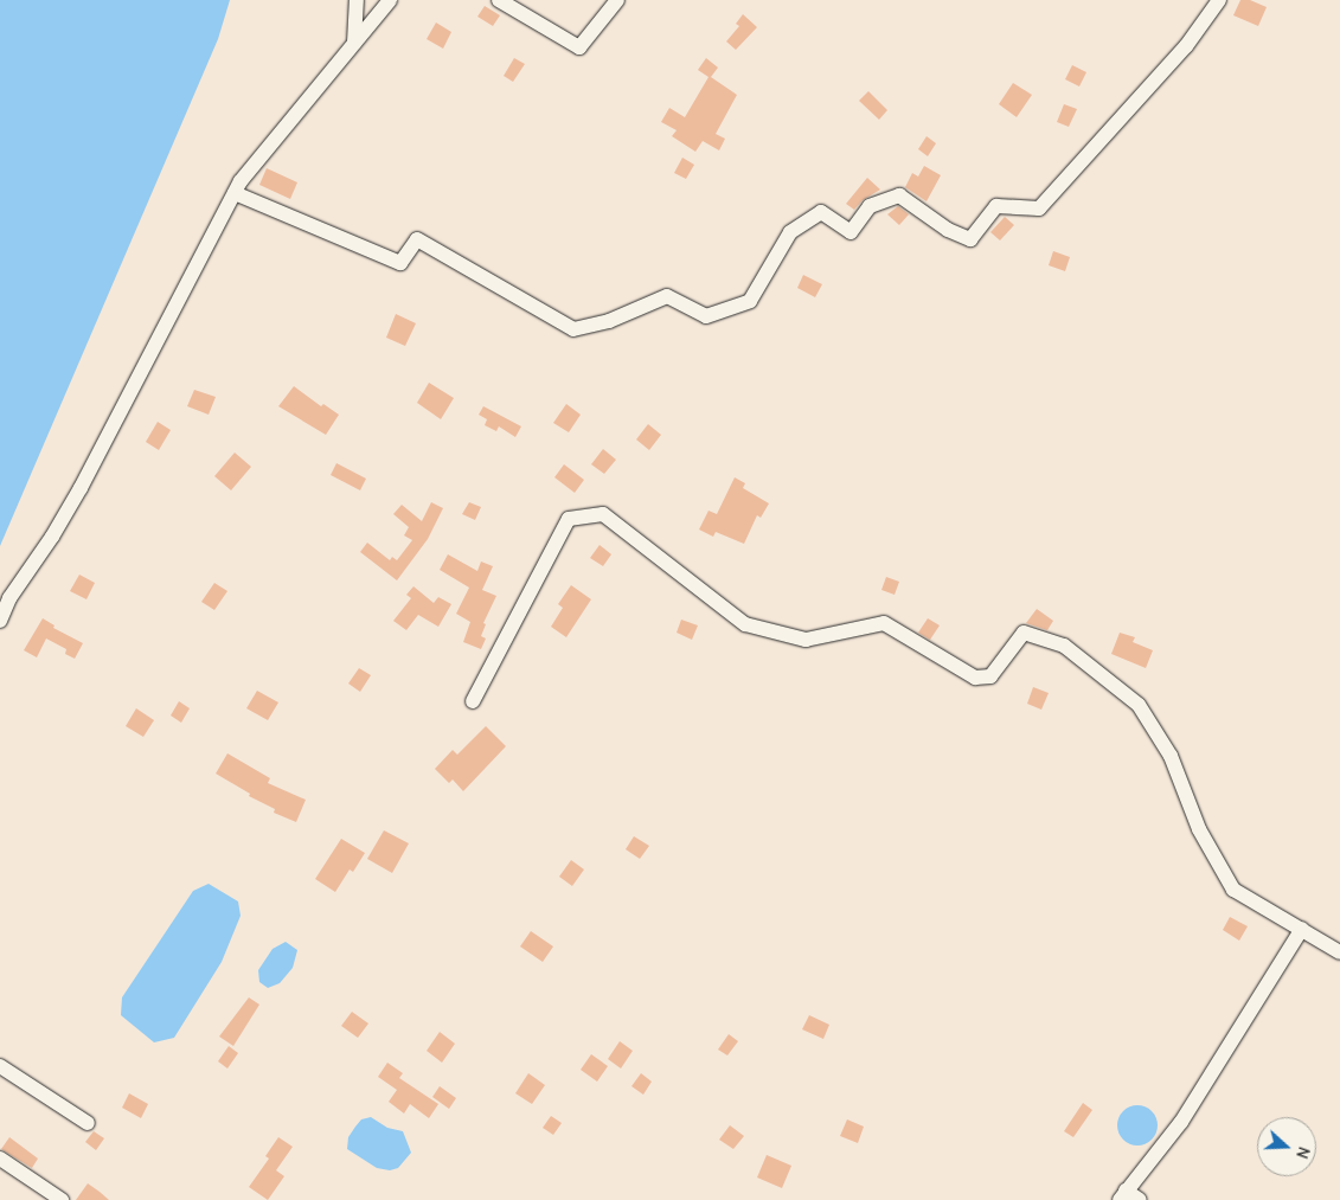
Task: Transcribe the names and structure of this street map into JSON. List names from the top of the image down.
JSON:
{
  "north": "right"
}
